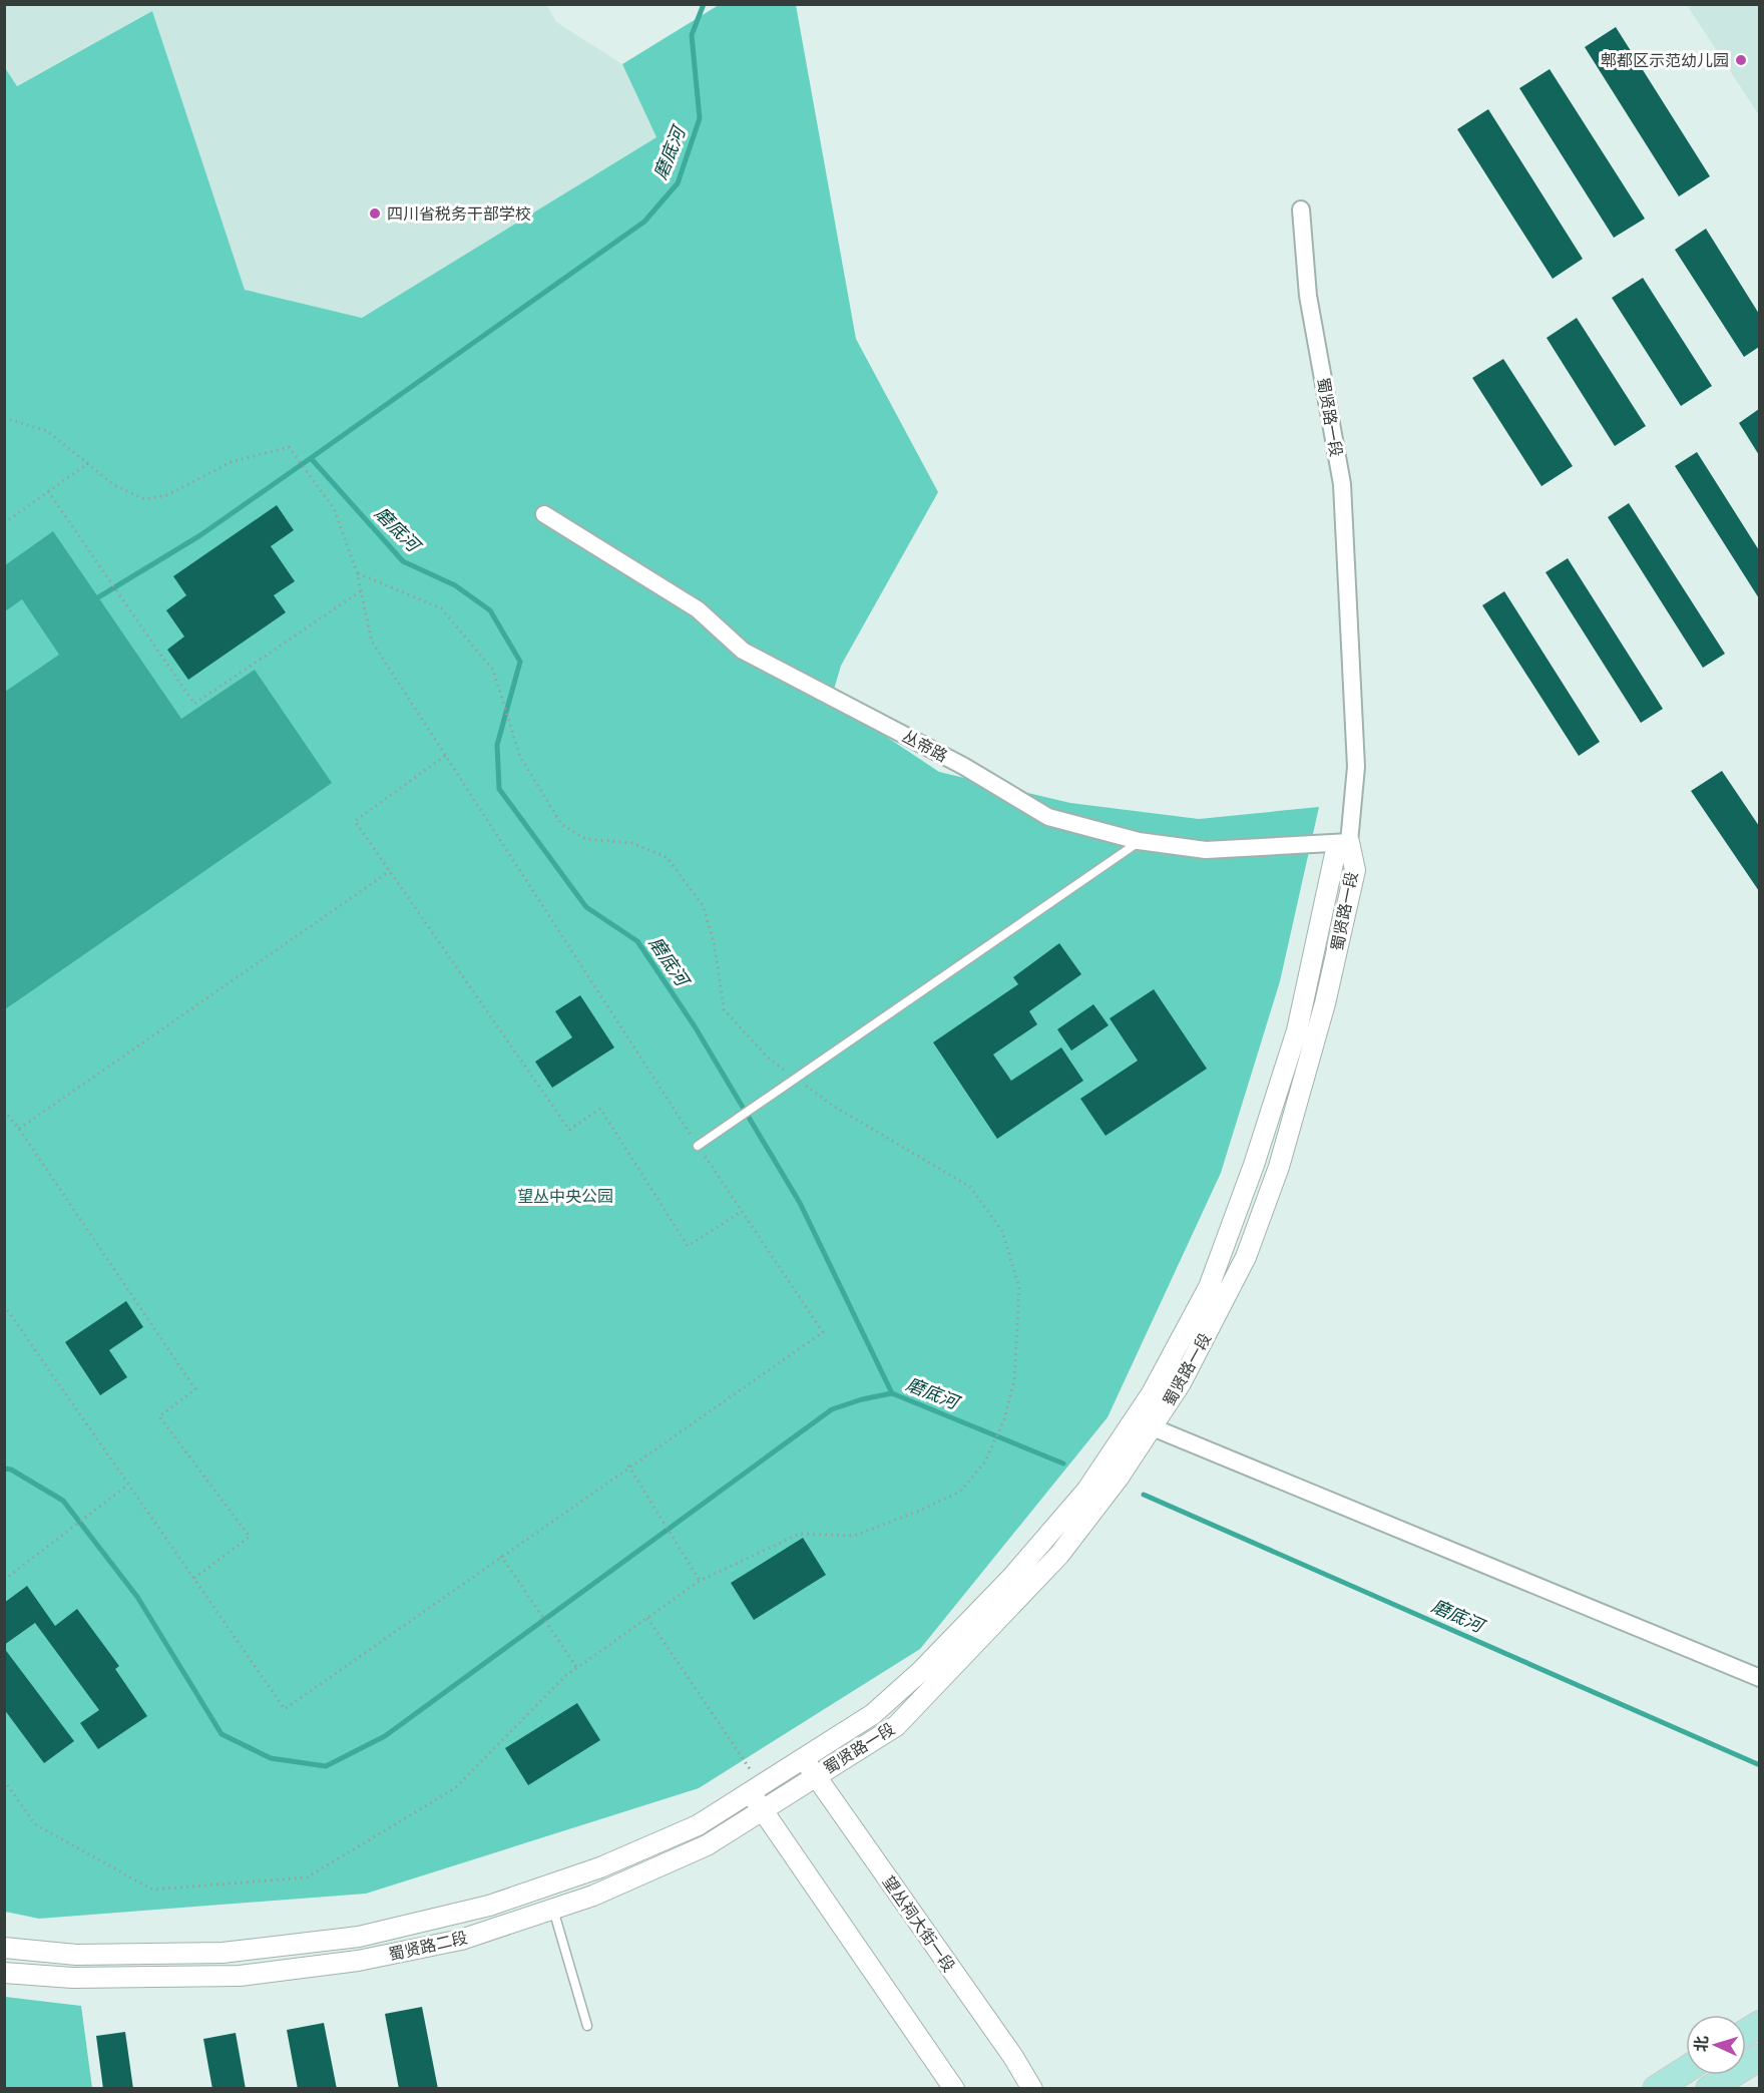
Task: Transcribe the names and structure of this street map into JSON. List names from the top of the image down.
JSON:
{
  "streets": {
    "street": [
      "蜀贤路一段",
      "丛帝路",
      "望丛祠大街一段",
      "蜀贤路二段"
    ]
  },
  "crossings": [
    ["蜀贤路一段", "丛帝路"],
    ["蜀贤路一段", "望丛祠大街一段"],
    ["蜀贤路一段", "蜀贤路二段"],
    ["望丛祠大街一段", "蜀贤路二段"]
  ],
  "water": ["磨底河"],
  "parks": ["望丛中央公园"],
  "places": ["郫都区示范幼儿园", "四川省税务干部学校"],
  "north": "left"
}
